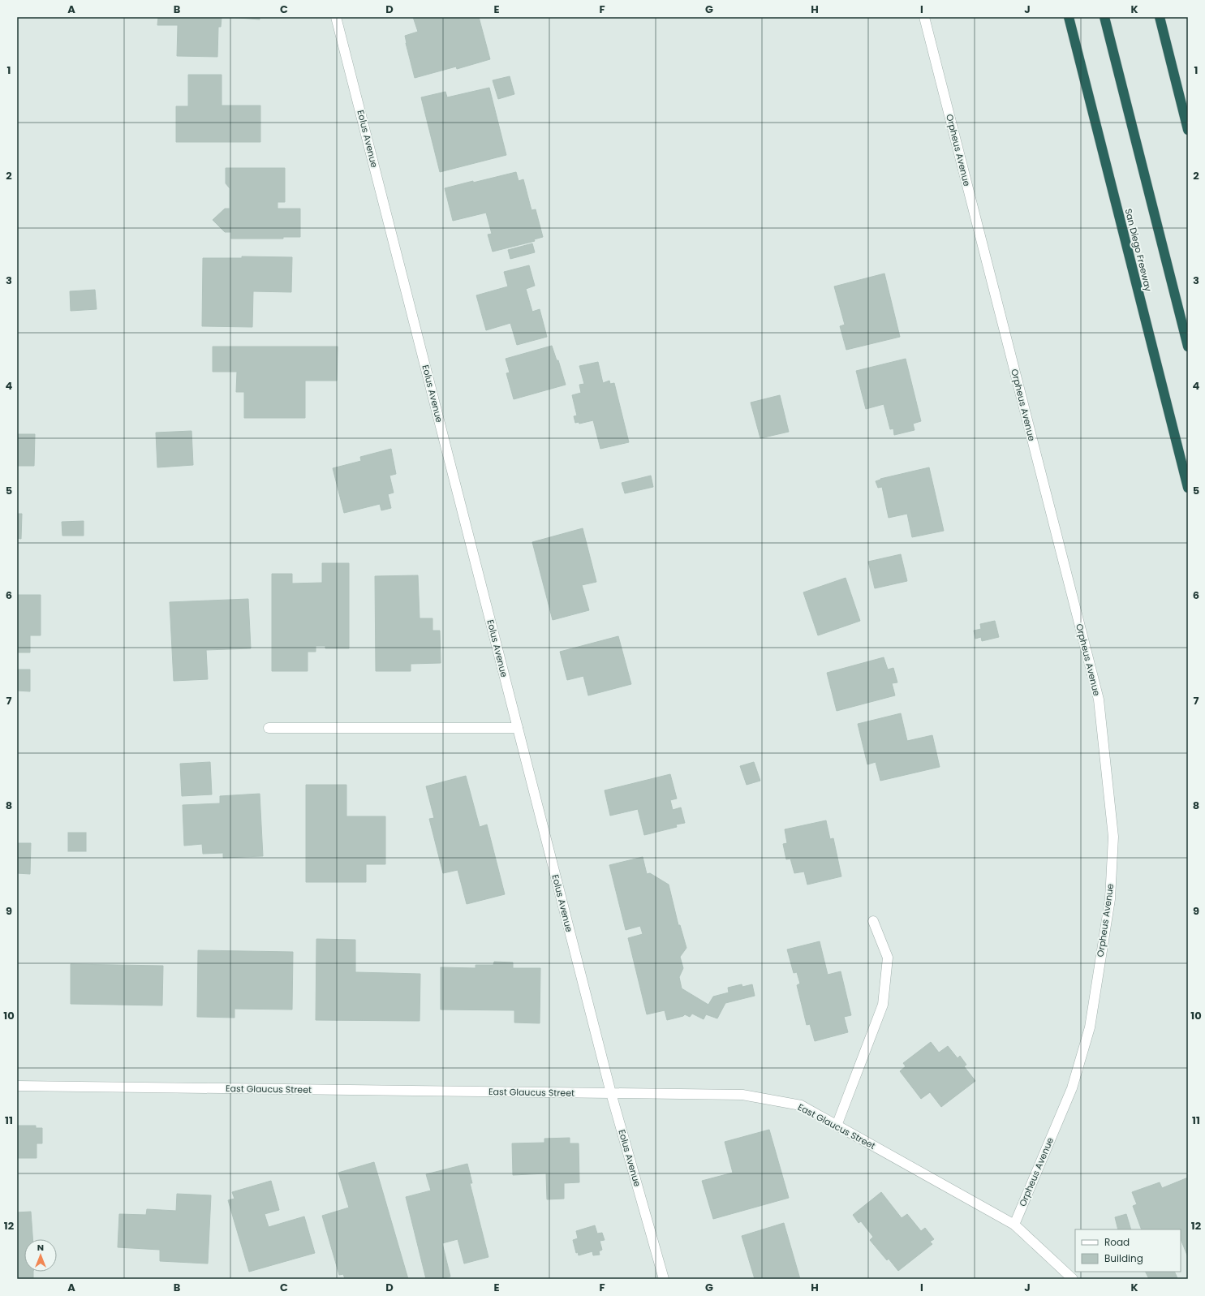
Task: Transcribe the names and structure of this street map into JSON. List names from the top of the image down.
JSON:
{
  "streets": {
    "highway": ["San Diego Freeway"],
    "street": ["Eolus Avenue", "Orpheus Avenue", "East Glaucus Street"]
  },
  "crossings": [
    ["Eolus Avenue", "East Glaucus Street"],
    ["Orpheus Avenue", "East Glaucus Street"]
  ],
  "legend": ["Road", "Building"],
  "north": "top",
  "grid": {
    "columns": [
      "A",
      "B",
      "C",
      "D",
      "E",
      "F",
      "G",
      "H",
      "I",
      "J",
      "K"
    ],
    "rows": [
      "1",
      "2",
      "3",
      "4",
      "5",
      "6",
      "7",
      "8",
      "9",
      "10",
      "11",
      "12"
    ]
  }
}
